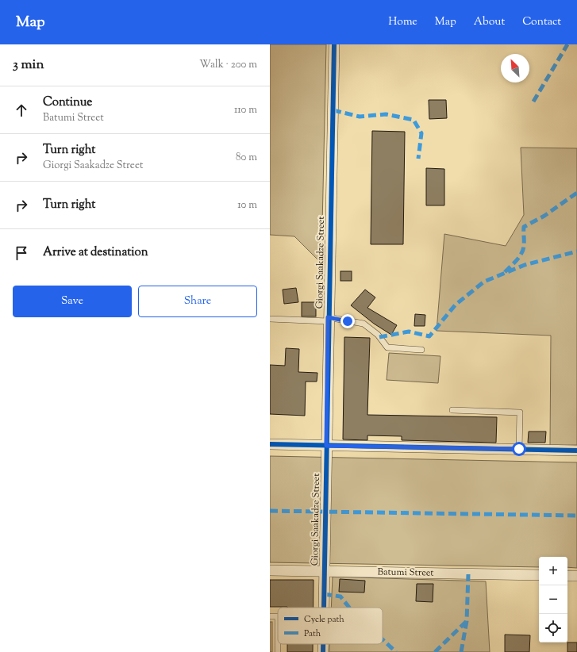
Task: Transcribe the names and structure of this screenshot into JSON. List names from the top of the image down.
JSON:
{
  "streets": {
    "street": ["Giorgi Saakadze Street", "Batumi Street"]
  },
  "crossings": [
    ["Giorgi Saakadze Street", "Batumi Street"]
  ],
  "legend": ["Cycle path", "Path"],
  "north": "top left",
  "page": {
    "header": "Map",
    "nav": [
      "Home",
      "Map",
      "About",
      "Contact"
    ],
    "heading": ["3 min", "Walk · 200 m"],
    "list": [
      ["Continue", "Batumi Street", "110 m"],
      ["Turn right", "Giorgi Saakadze Street", "80 m"],
      ["Turn right", "10 m"],
      "Arrive at destination"
    ],
    "buttons": ["Save", "Share"],
    "map_buttons": ["+", "−"]
  }
}
